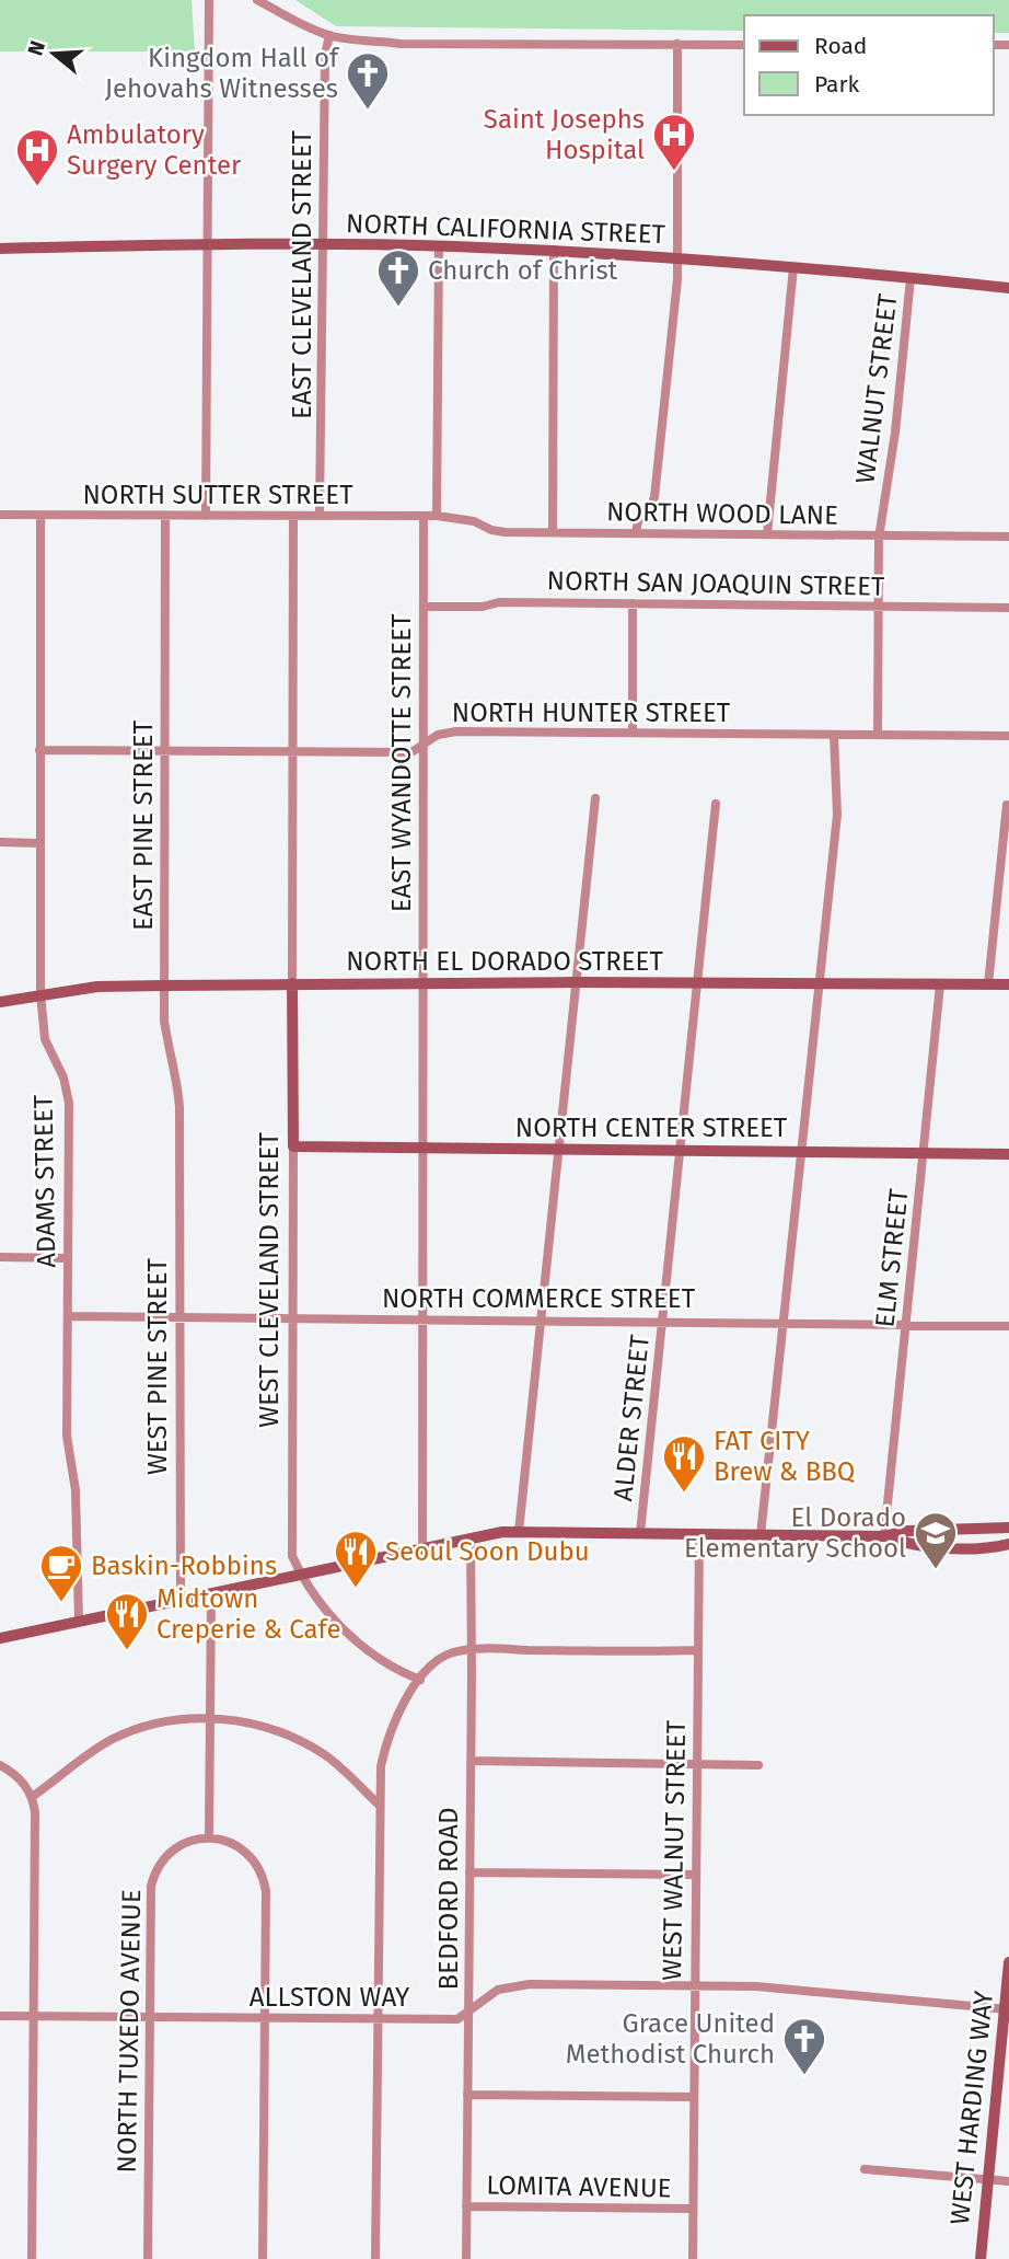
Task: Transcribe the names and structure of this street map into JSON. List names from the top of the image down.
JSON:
{
  "streets": {
    "street": [
      "NORTH CALIFORNIA STREET",
      "EAST CLEVELAND STREET",
      "WALNUT STREET",
      "NORTH SUTTER STREET",
      "NORTH WOOD LANE",
      "NORTH SAN JOAQUIN STREET",
      "NORTH HUNTER STREET",
      "EAST WYANDOTTE STREET",
      "EAST PINE STREET",
      "NORTH EL DORADO STREET",
      "NORTH CENTER STREET",
      "ADAMS STREET",
      "ELM STREET",
      "WEST CLEVELAND STREET",
      "NORTH COMMERCE STREET",
      "WEST PINE STREET",
      "ALDER STREET",
      "WEST WALNUT STREET",
      "BEDFORD ROAD",
      "ALLSTON WAY",
      "NORTH TUXEDO AVENUE",
      "WEST HARDING WAY",
      "LOMITA AVENUE"
    ]
  },
  "crossings": [
    ["NORTH CALIFORNIA STREET", "EAST CLEVELAND STREET"],
    ["NORTH CALIFORNIA STREET", "WALNUT STREET"],
    ["EAST CLEVELAND STREET", "NORTH SUTTER STREET"],
    ["WALNUT STREET", "NORTH WOOD LANE"],
    ["WALNUT STREET", "NORTH SAN JOAQUIN STREET"],
    ["WALNUT STREET", "NORTH HUNTER STREET"],
    ["NORTH SUTTER STREET", "NORTH WOOD LANE"],
    ["NORTH SUTTER STREET", "EAST WYANDOTTE STREET"],
    ["NORTH SUTTER STREET", "EAST PINE STREET"],
    ["NORTH SUTTER STREET", "ADAMS STREET"],
    ["NORTH SAN JOAQUIN STREET", "EAST WYANDOTTE STREET"],
    ["NORTH HUNTER STREET", "EAST WYANDOTTE STREET"],
    ["NORTH HUNTER STREET", "EAST PINE STREET"],
    ["NORTH HUNTER STREET", "ADAMS STREET"],
    ["EAST WYANDOTTE STREET", "NORTH EL DORADO STREET"],
    ["EAST WYANDOTTE STREET", "NORTH CENTER STREET"],
    ["EAST WYANDOTTE STREET", "NORTH COMMERCE STREET"],
    ["EAST PINE STREET", "NORTH EL DORADO STREET"],
    ["EAST PINE STREET", "WEST PINE STREET"],
    ["NORTH EL DORADO STREET", "ADAMS STREET"],
    ["NORTH EL DORADO STREET", "ELM STREET"],
    ["NORTH EL DORADO STREET", "WEST CLEVELAND STREET"],
    ["NORTH EL DORADO STREET", "ALDER STREET"],
    ["NORTH CENTER STREET", "ELM STREET"],
    ["NORTH CENTER STREET", "WEST CLEVELAND STREET"],
    ["NORTH CENTER STREET", "ALDER STREET"],
    ["ADAMS STREET", "NORTH COMMERCE STREET"],
    ["ELM STREET", "NORTH COMMERCE STREET"],
    ["WEST CLEVELAND STREET", "NORTH COMMERCE STREET"],
    ["NORTH COMMERCE STREET", "WEST PINE STREET"],
    ["NORTH COMMERCE STREET", "ALDER STREET"],
    ["WEST WALNUT STREET", "ALLSTON WAY"],
    ["WEST WALNUT STREET", "LOMITA AVENUE"],
    ["BEDFORD ROAD", "ALLSTON WAY"],
    ["BEDFORD ROAD", "LOMITA AVENUE"],
    ["ALLSTON WAY", "NORTH TUXEDO AVENUE"],
    ["ALLSTON WAY", "WEST HARDING WAY"]
  ],
  "places": {
    "church": ["Kingdom Hall of Jehovahs Witnesses", "Church of Christ", "Grace United Methodist Church"],
    "hospital": ["Saint Josephs Hospital", "Ambulatory Surgery Center"],
    "restaurant": ["FAT CITY Brew & BBQ", "Seoul Soon Dubu", "Midtown Creperie & Cafe"],
    "school or university": ["El Dorado Elementary School"],
    "cafe": ["Baskin-Robbins"]
  },
  "legend": ["Road", "Park"],
  "north": "left"
}
